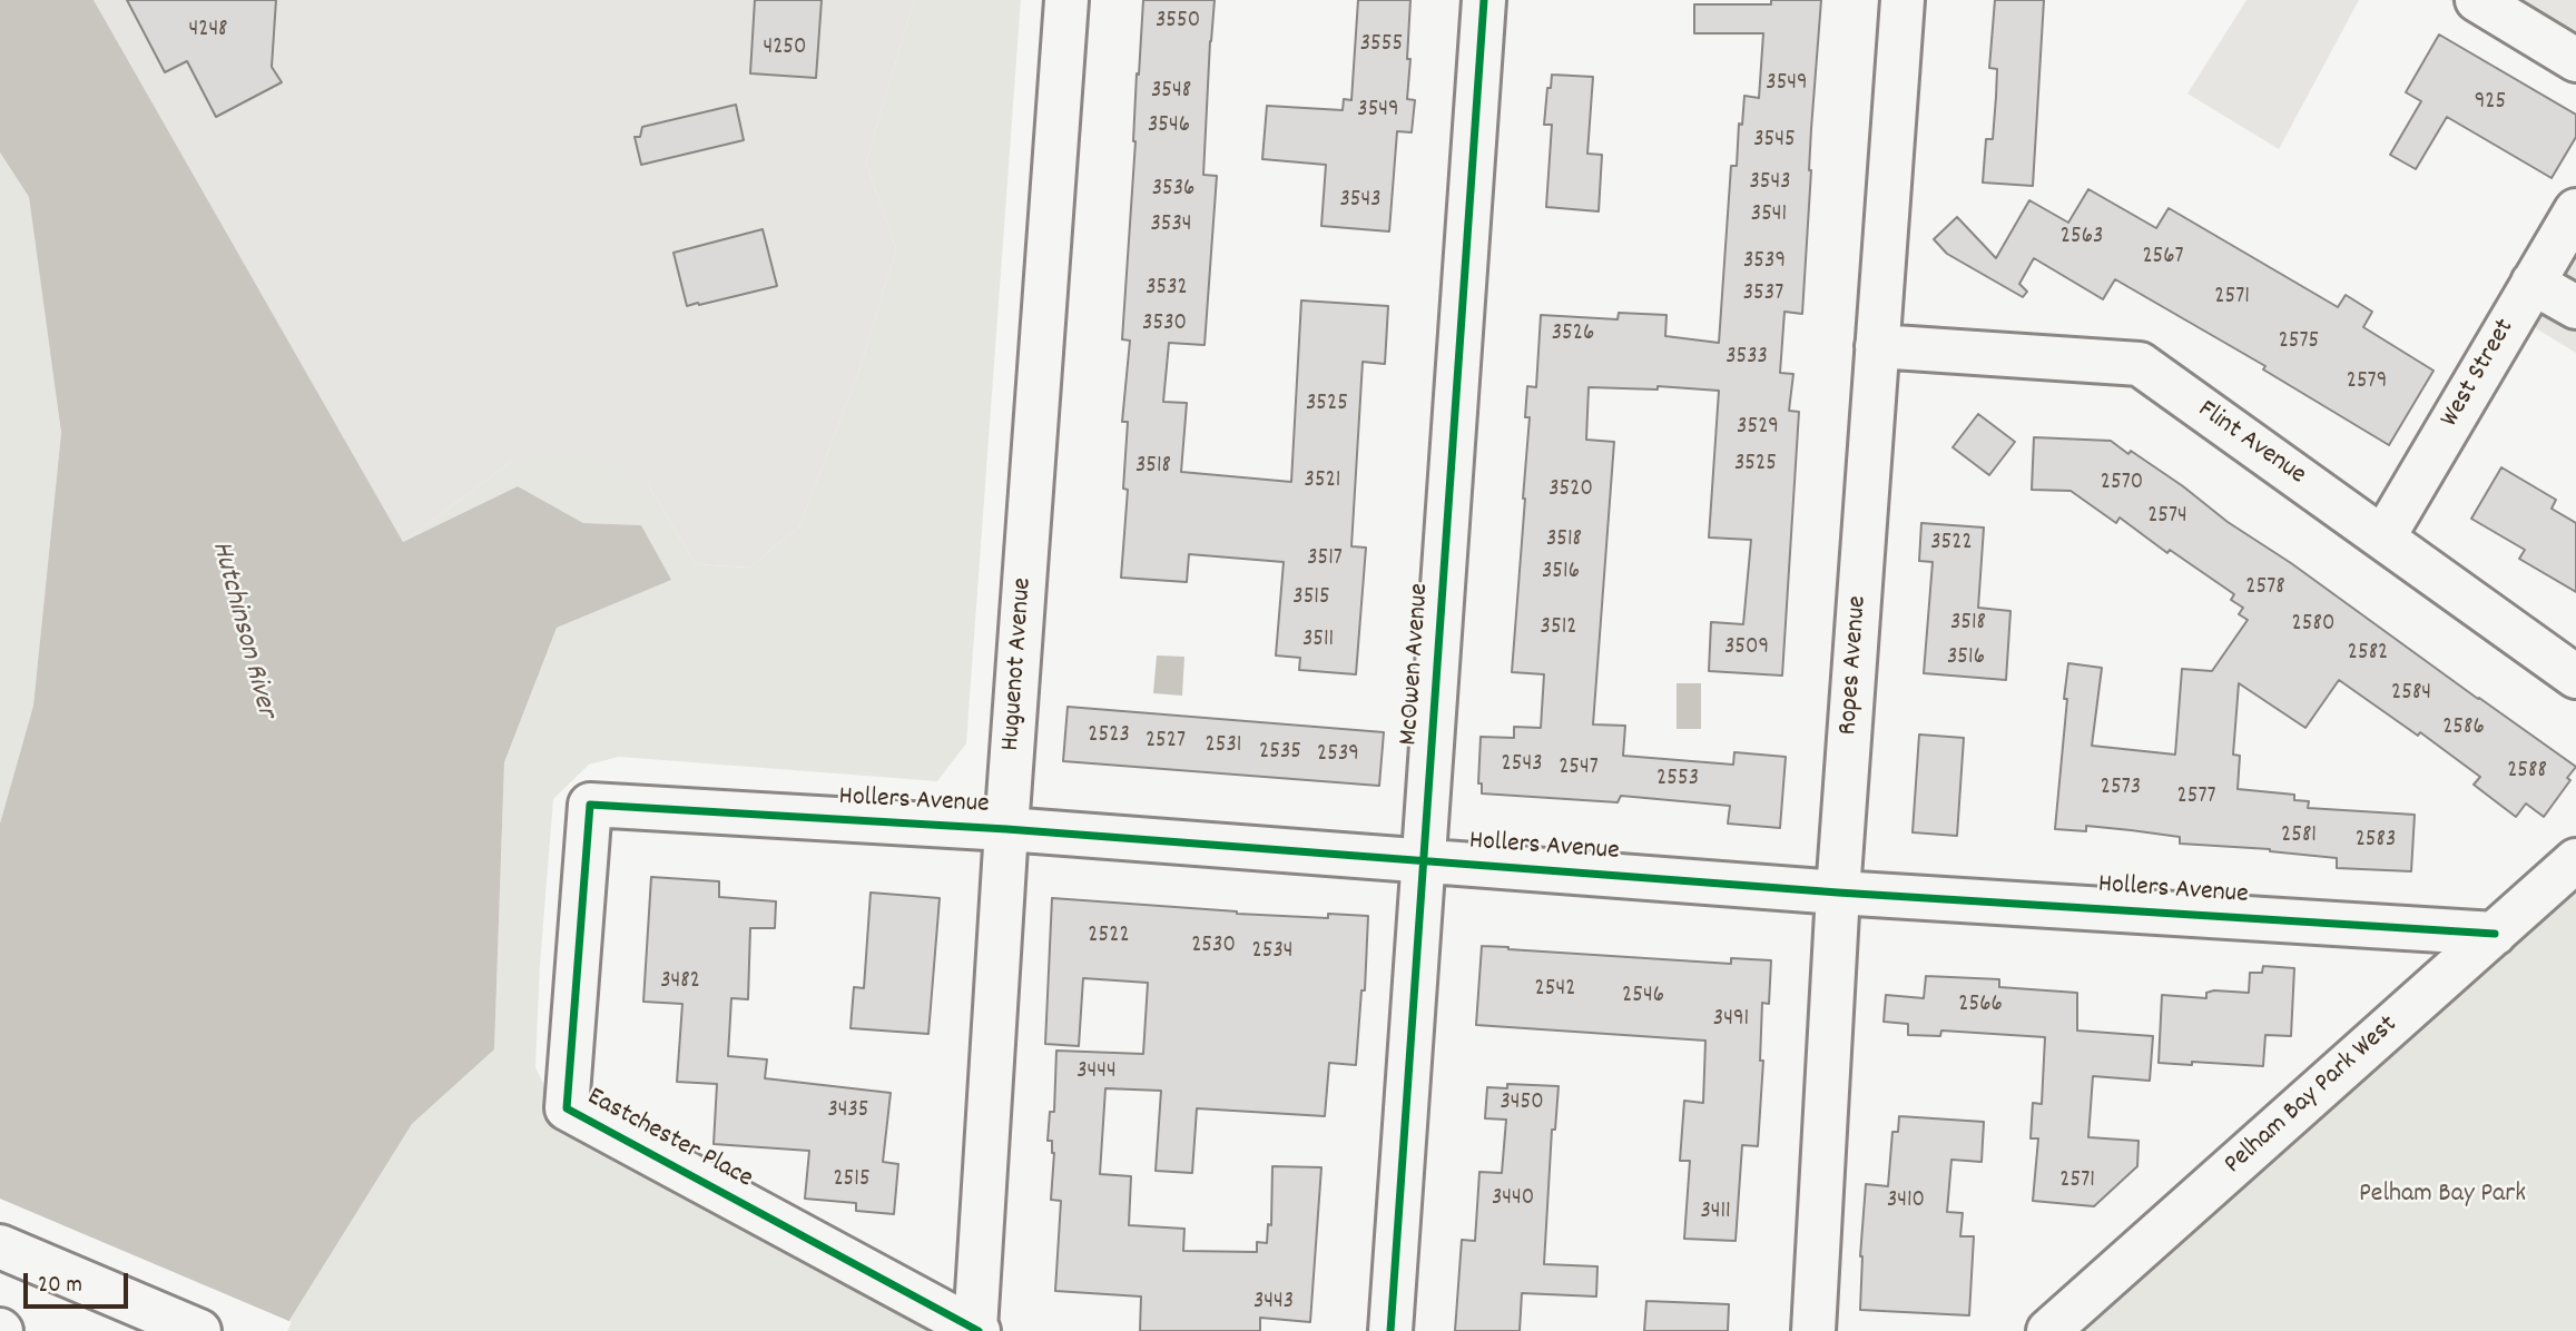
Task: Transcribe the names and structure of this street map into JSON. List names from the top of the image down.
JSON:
{
  "streets": {
    "main road": [
      "West Street",
      "Flint Avenue",
      "Huguenot Avenue",
      "McOwen Avenue",
      "Ropes Avenue",
      "Hollers Avenue",
      "Pelham Bay Park West",
      "Eastchester Place"
    ]
  },
  "crossings": [
    ["West Street", "Flint Avenue"],
    ["Flint Avenue", "Ropes Avenue"],
    ["Huguenot Avenue", "Hollers Avenue"],
    ["Huguenot Avenue", "Eastchester Place"],
    ["McOwen Avenue", "Hollers Avenue"],
    ["Ropes Avenue", "Hollers Avenue"],
    ["Hollers Avenue", "Pelham Bay Park West"],
    ["Hollers Avenue", "Eastchester Place"]
  ],
  "water": ["Hutchinson River"],
  "parks": ["Pelham Bay Park"],
  "house_numbers": [
    "3550",
    "4248",
    "3555",
    "4250",
    "3549",
    "3548",
    "925",
    "3549",
    "3546",
    "3545",
    "3543",
    "3536",
    "3543",
    "3541",
    "3534",
    "2563",
    "2567",
    "3539",
    "3532",
    "3537",
    "2571",
    "3530",
    "3526",
    "2575",
    "3533",
    "2579",
    "3525",
    "3529",
    "3525",
    "3518",
    "3521",
    "2570",
    "3520",
    "2574",
    "3518",
    "3522",
    "3517",
    "3516",
    "2578",
    "3515",
    "3518",
    "2580",
    "3512",
    "3511",
    "3509",
    "2582",
    "3516",
    "2584",
    "2586",
    "2523",
    "2527",
    "2531",
    "2535",
    "2539",
    "2543",
    "2547",
    "2588",
    "2553",
    "2573",
    "2577",
    "2581",
    "2583",
    "2522",
    "2530",
    "2534",
    "3482",
    "2542",
    "2546",
    "2566",
    "3491",
    "3444",
    "3450",
    "3435",
    "2515",
    "2571",
    "3440",
    "3410",
    "3411",
    "3443"
  ],
  "scale_bar": "20 m"
}
